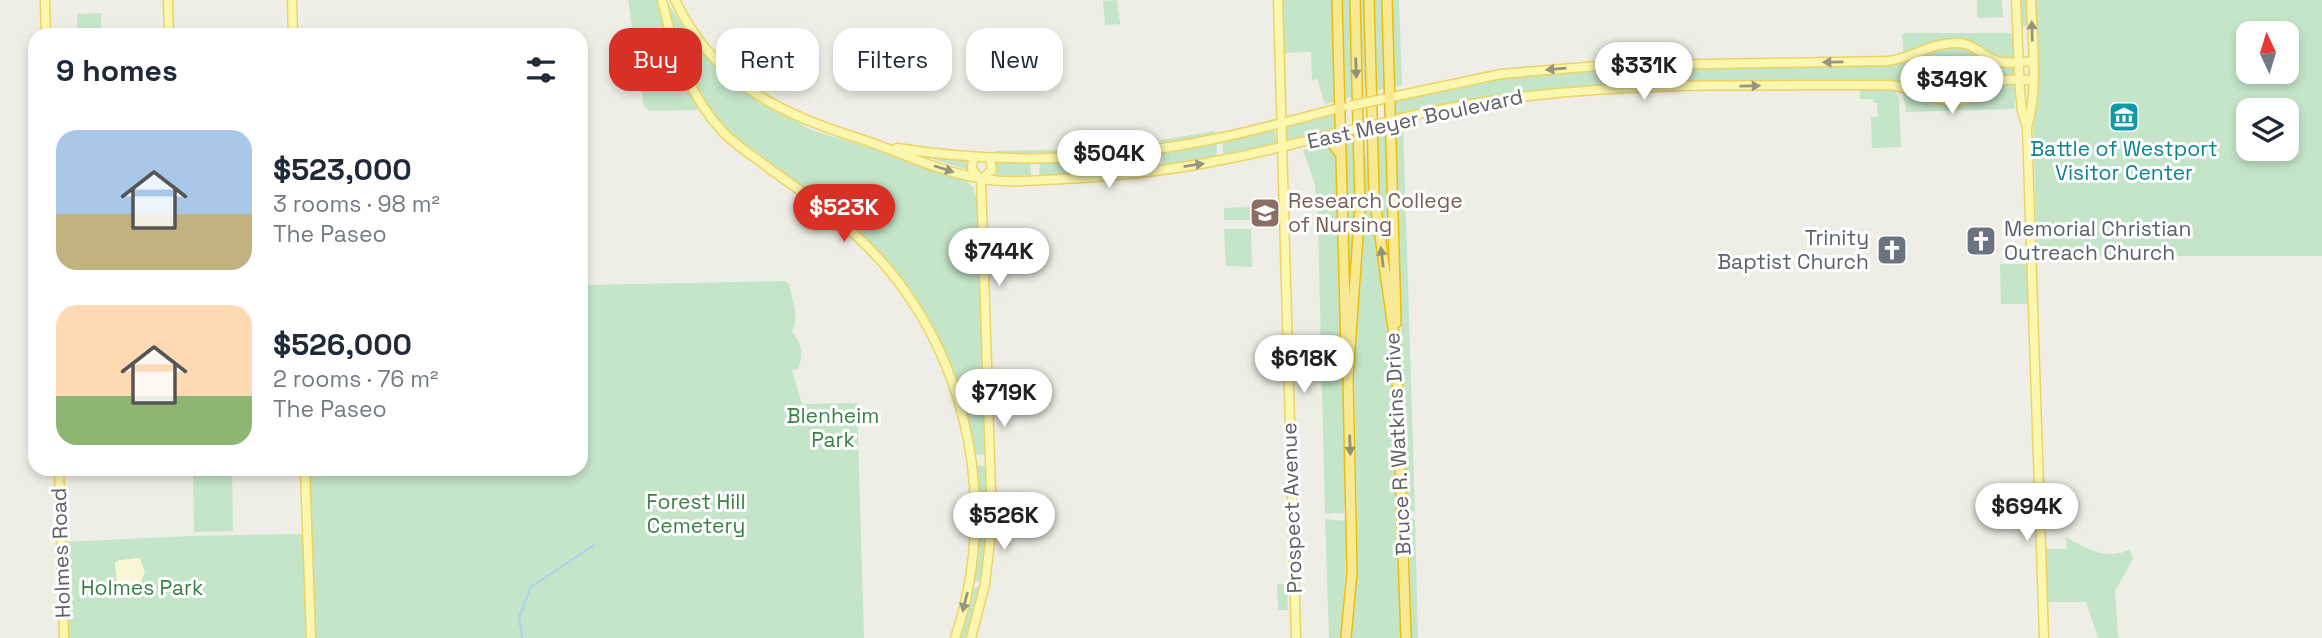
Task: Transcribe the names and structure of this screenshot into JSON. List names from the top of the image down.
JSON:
{
  "streets": {
    "highway": ["Bruce R. Watkins Drive"],
    "main road": ["East Meyer Boulevard", "Prospect Avenue", "Holmes Road"]
  },
  "crossings": [
    ["East Meyer Boulevard", "Prospect Avenue"]
  ],
  "parks": ["Blenheim Park", "Forest Hill Cemetery", "Holmes Park"],
  "places": {
    "museum": ["Battle of Westport Visitor Center"],
    "school or university": ["Research College of Nursing"],
    "church": ["Memorial Christian Outreach Church", "Trinity Baptist Church"]
  },
  "north": "top",
  "page": {
    "chip": [
      "Buy",
      "Rent",
      "Filters",
      "New"
    ],
    "heading": "9 homes",
    "price": [
      "$331K",
      "$349K",
      "$504K",
      "$523K",
      "$744K",
      "$618K",
      "$719K",
      "$694K",
      "$526K"
    ],
    "list": [
      {
        "name": "$523,000",
        "note": "3 rooms · 98 m² · The Paseo"
      },
      {
        "name": "$526,000",
        "note": "2 rooms · 76 m² · The Paseo"
      }
    ]
  }
}
